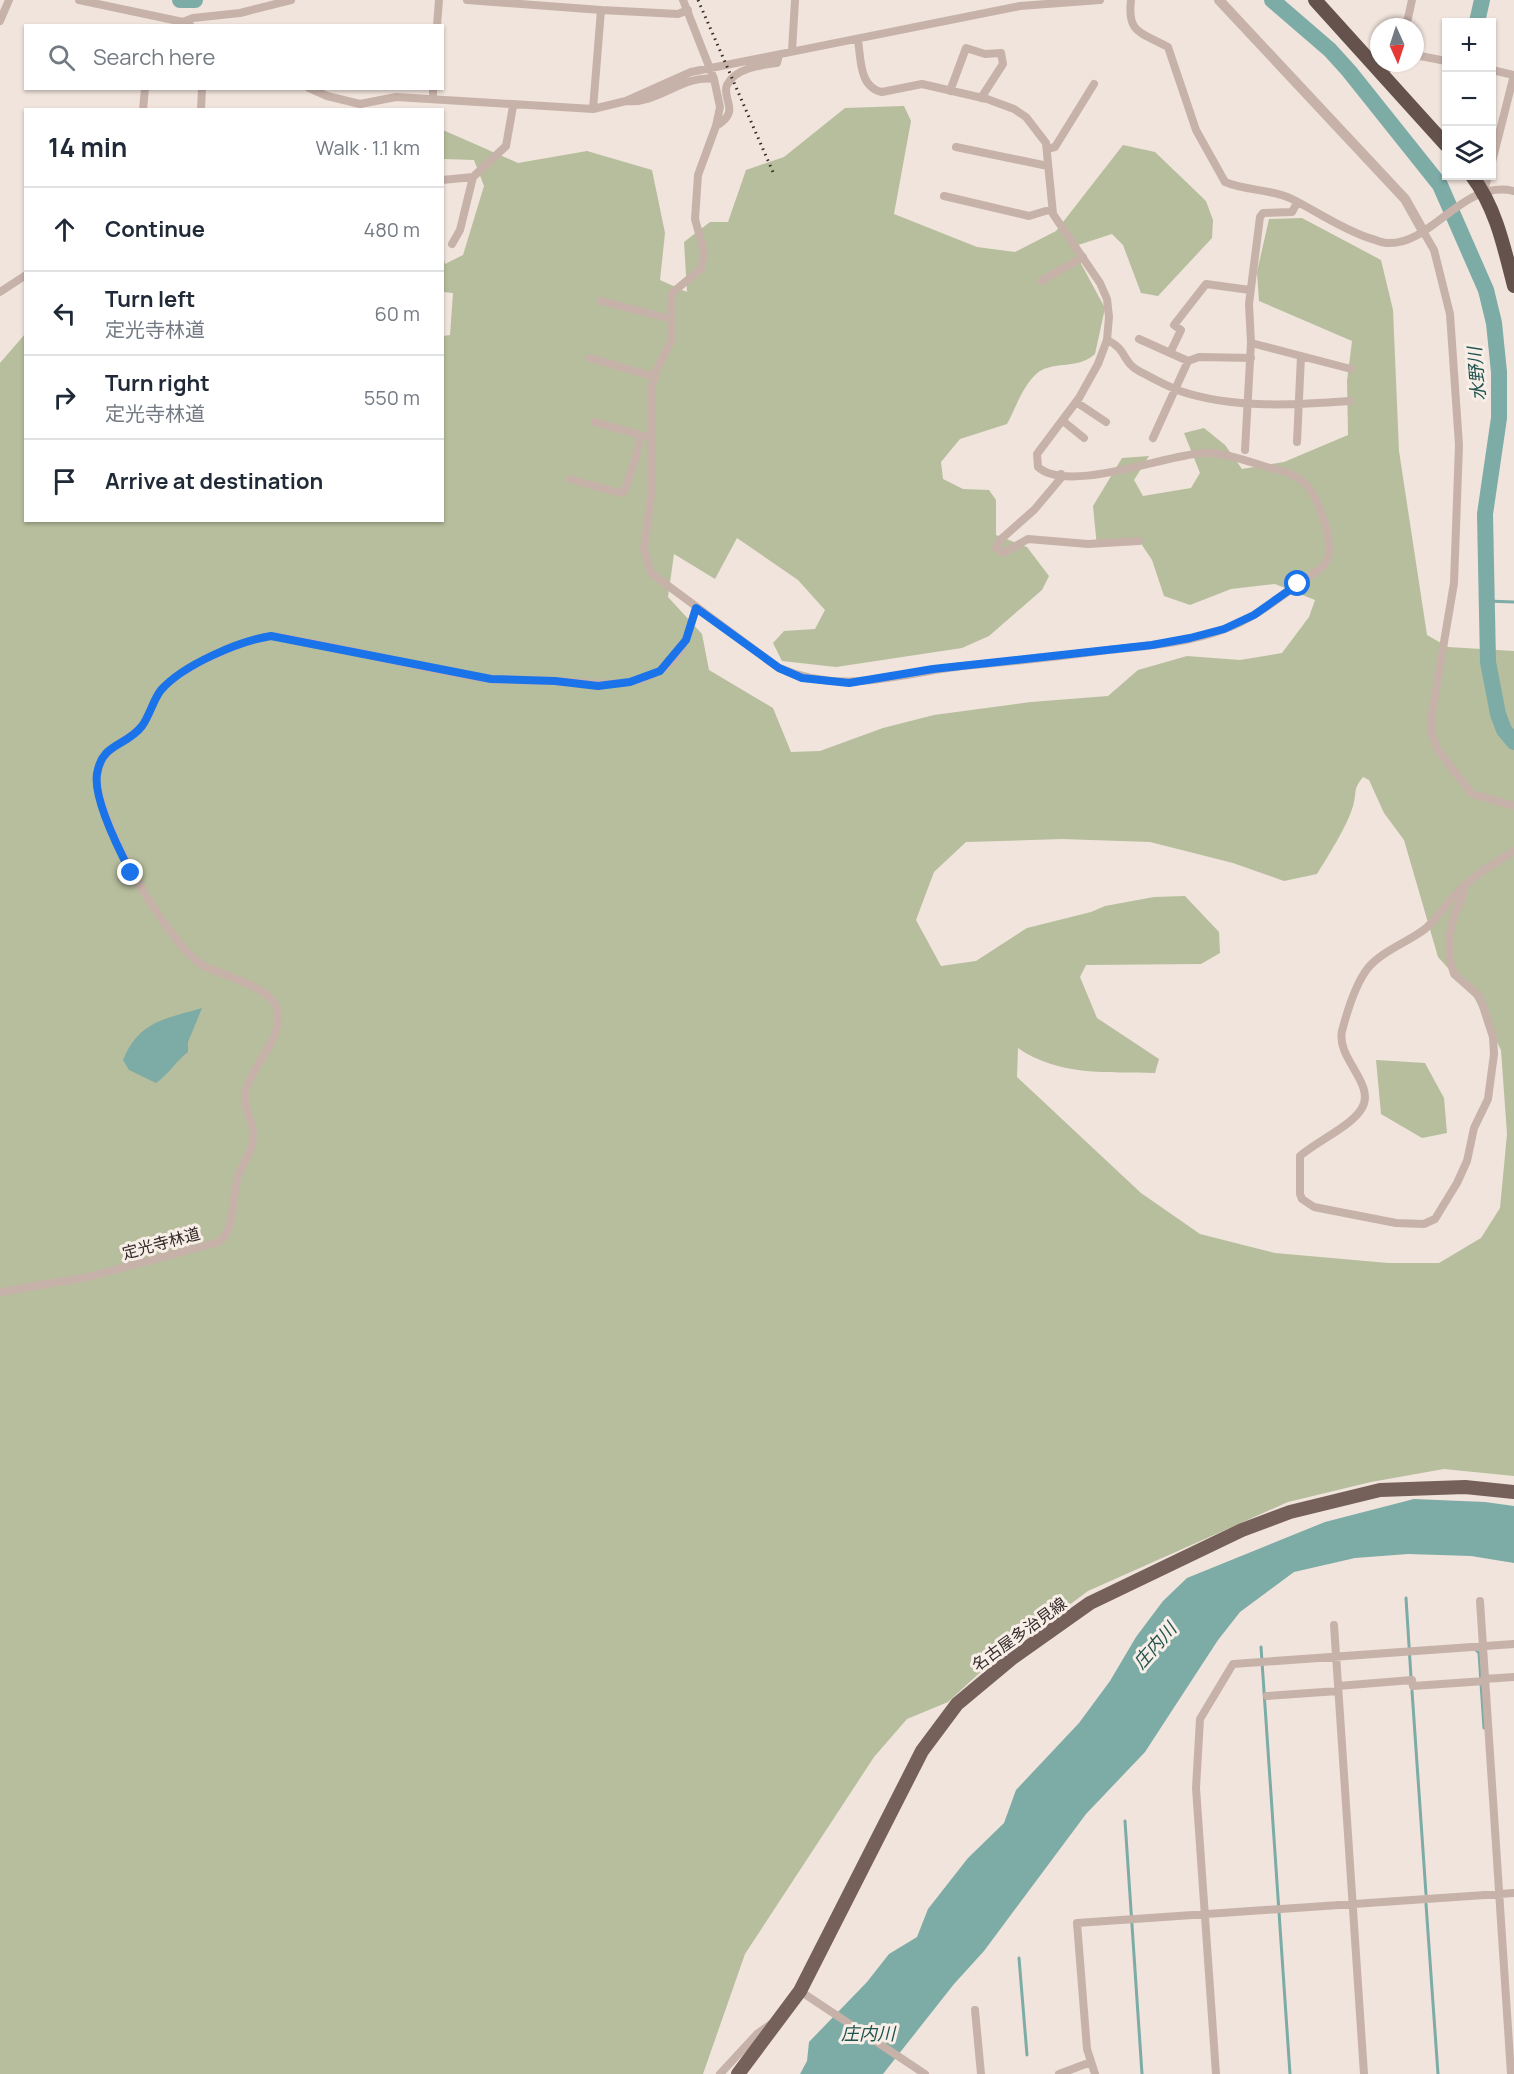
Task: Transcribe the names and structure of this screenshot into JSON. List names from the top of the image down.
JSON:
{
  "streets": {
    "main road": ["名古屋多治見線"],
    "street": ["定光寺林道"]
  },
  "water": ["水野川", "庄内川"],
  "north": "bottom",
  "page": {
    "map_buttons": ["+", "−"],
    "search": "Search here",
    "heading": ["14 min", "Walk · 1.1 km"],
    "list": [
      ["Continue", "480 m"],
      ["Turn left", "定光寺林道", "60 m"],
      ["Turn right", "定光寺林道", "550 m"],
      "Arrive at destination"
    ]
  }
}
